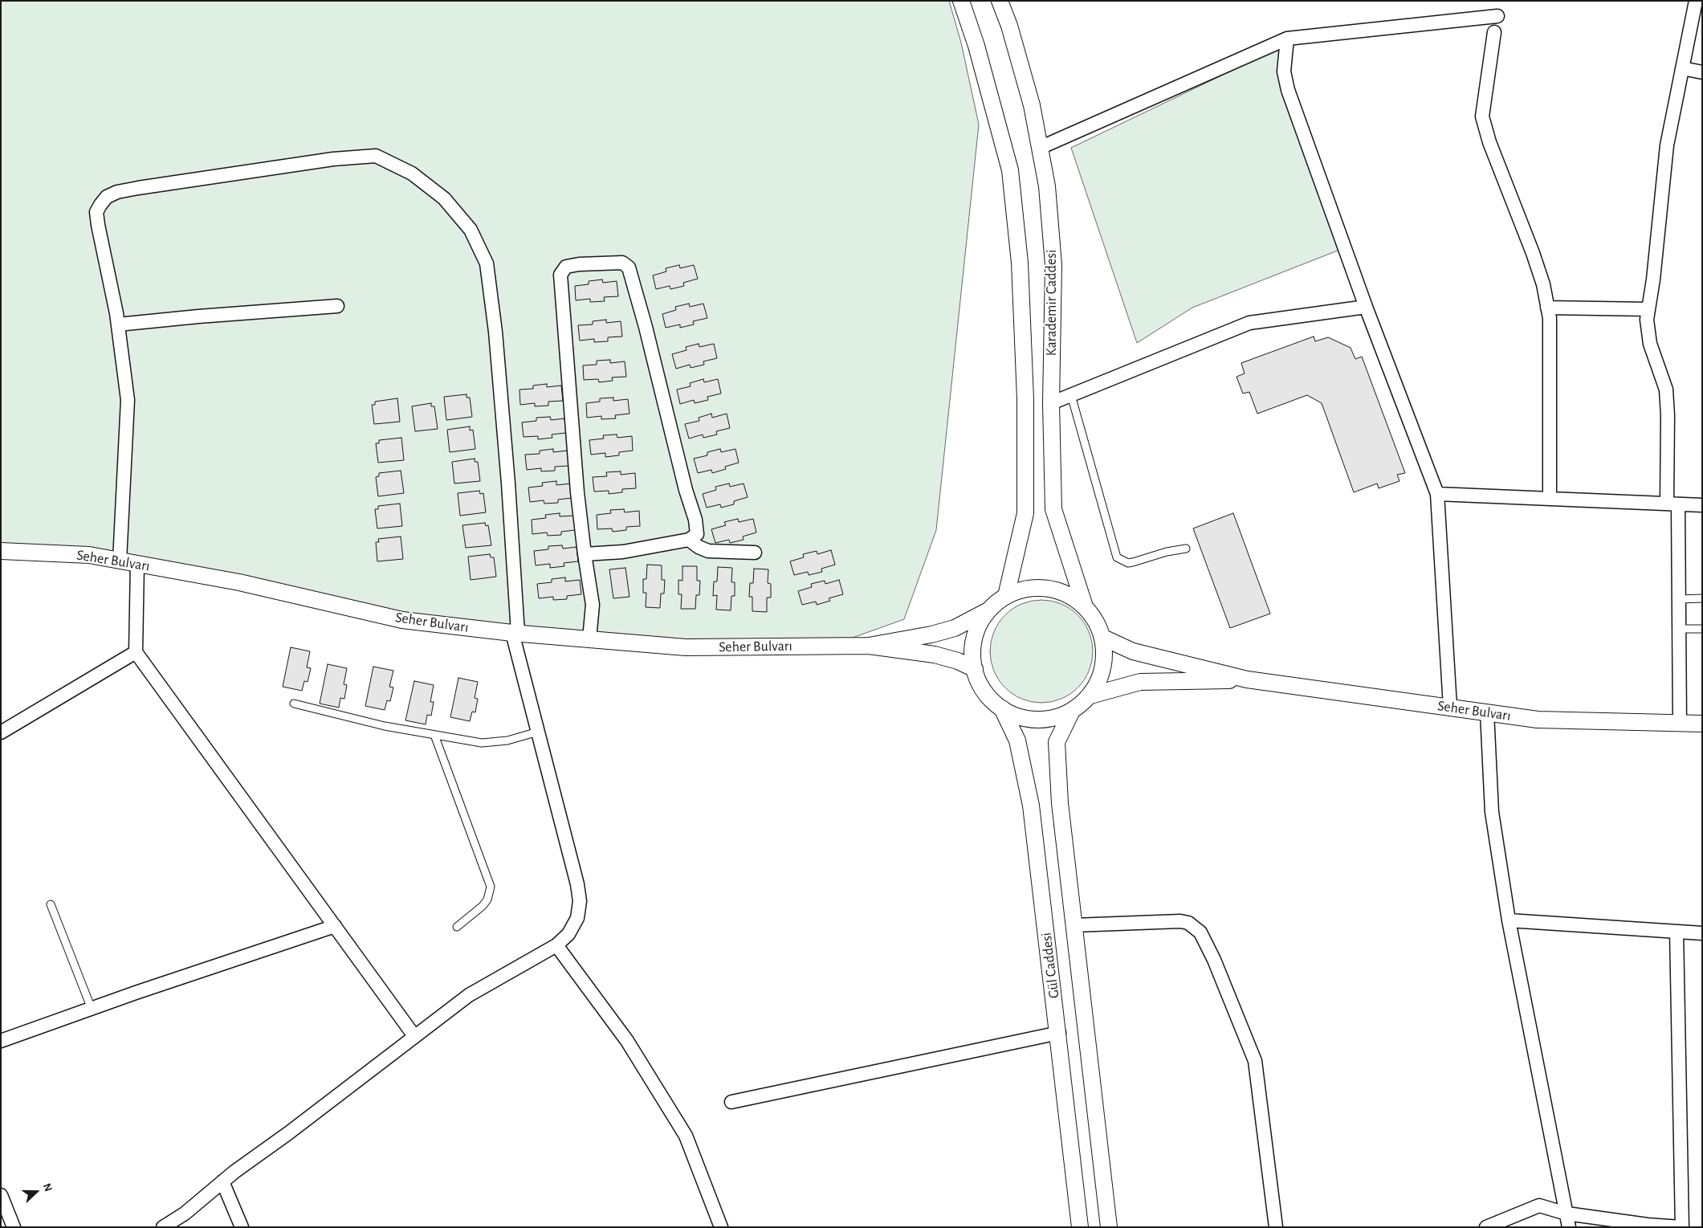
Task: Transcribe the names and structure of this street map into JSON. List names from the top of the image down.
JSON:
{
  "streets": {
    "street": ["Karademir Caddesi", "Seher Bulvarı", "Gül Caddesi"]
  },
  "crossings": [
    ["Karademir Caddesi", "Seher Bulvarı"],
    ["Karademir Caddesi", "Gül Caddesi"],
    ["Seher Bulvarı", "Gül Caddesi"]
  ],
  "north": "right"
}
